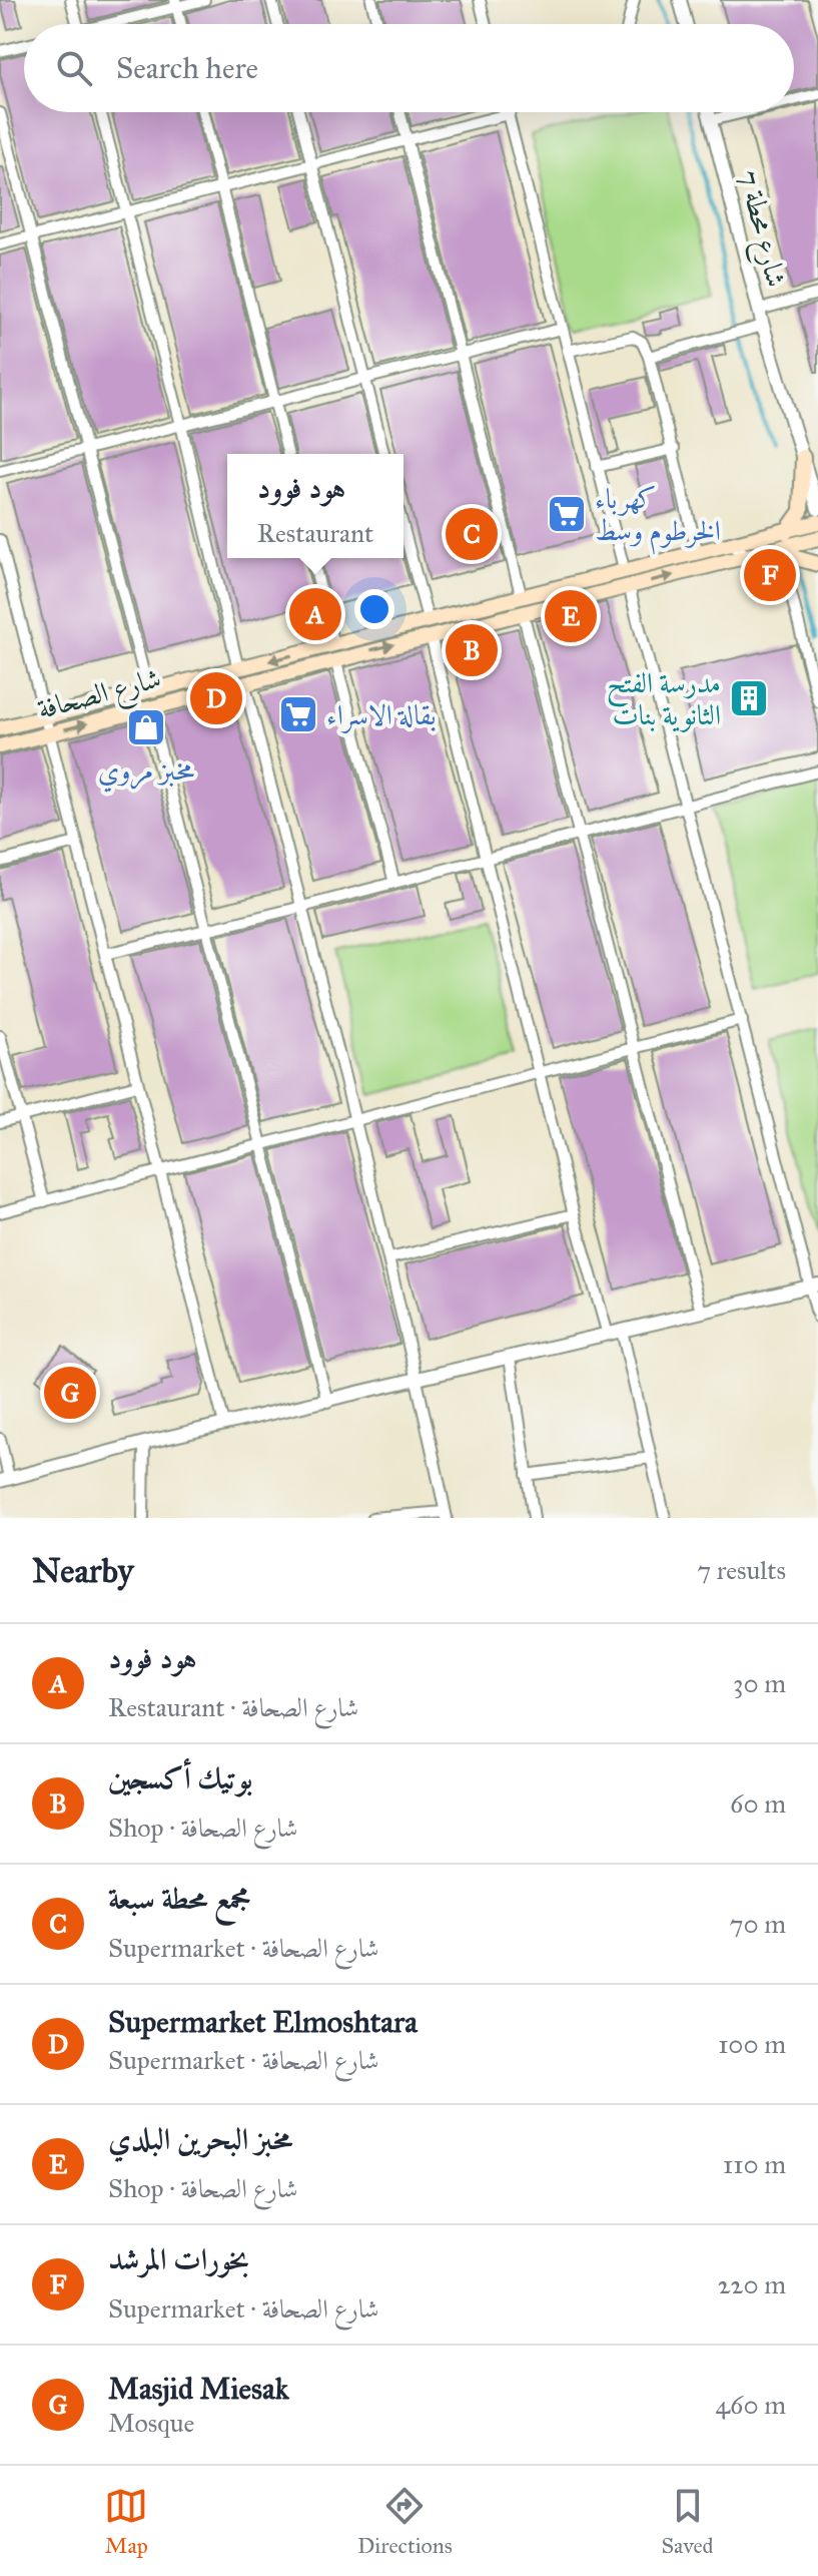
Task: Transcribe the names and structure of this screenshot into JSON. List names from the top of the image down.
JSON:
{
  "streets": {
    "main road": ["شارع الصحافة"],
    "street": ["شارع محطة 7"]
  },
  "places": {
    "supermarket": ["كهرباء الخرطوم وسط", "بقالة الاسراء"],
    "building": ["مدرسة الفتح الثانوية بنات"],
    "shop": ["مخبز مروي"]
  },
  "page": {
    "search": "Search here",
    "popup": ["هود فوود", "Restaurant"],
    "pins": [
      "C",
      "F",
      "A",
      "E",
      "B",
      "D",
      "G"
    ],
    "heading": ["Nearby", "7 results"],
    "list": [
      {
        "mark": "A",
        "name": "هود فوود",
        "note": "Restaurant · شارع الصحافة",
        "value": "30 m"
      },
      {
        "mark": "B",
        "name": "بوتيك أكسجين",
        "note": "Shop · شارع الصحافة",
        "value": "60 m"
      },
      {
        "mark": "C",
        "name": "مجمع محطة سبعة",
        "note": "Supermarket · شارع الصحافة",
        "value": "70 m"
      },
      {
        "mark": "D",
        "name": "Supermarket Elmoshtara",
        "note": "Supermarket · شارع الصحافة",
        "value": "100 m"
      },
      {
        "mark": "E",
        "name": "مخبز البحرين البلدي",
        "note": "Shop · شارع الصحافة",
        "value": "110 m"
      },
      {
        "mark": "F",
        "name": "بخورات المرشد",
        "note": "Supermarket · شارع الصحافة",
        "value": "220 m"
      },
      {
        "mark": "G",
        "name": "Masjid Miesak",
        "note": "Mosque",
        "value": "460 m"
      }
    ],
    "nav": ["Map", "Directions", "Saved"]
  }
}
